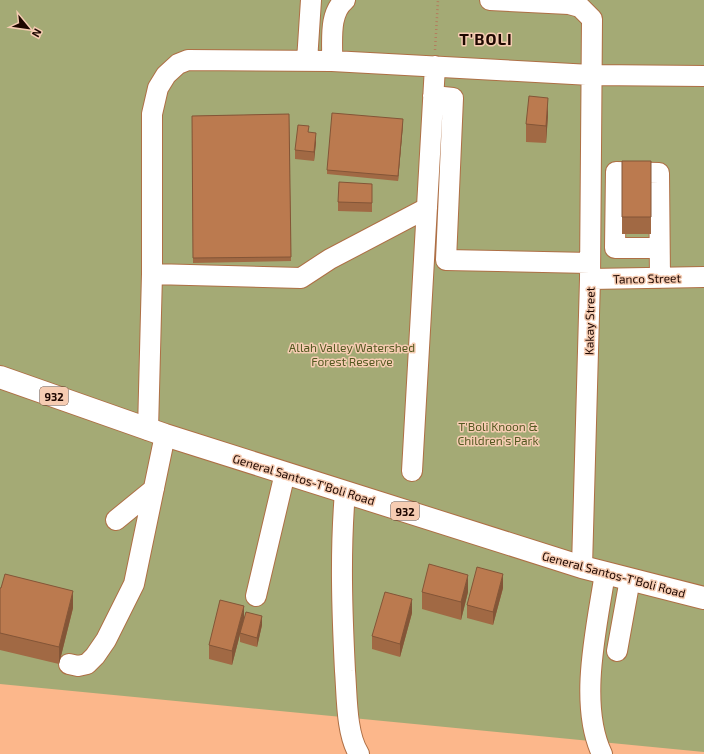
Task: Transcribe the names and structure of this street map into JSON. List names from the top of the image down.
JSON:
{
  "streets": {
    "main road": ["932", "General Santos-T'Boli Road"],
    "street": ["Tanco Street", "Kakay Street"]
  },
  "crossings": [
    ["Tanco Street", "Kakay Street"],
    ["Kakay Street", "General Santos-T'Boli Road"]
  ],
  "districts": ["T'BOLI"],
  "parks": ["Allah Valley Watershed Forest Reserve", "T'Boli Knoon & Children's Park"],
  "north": "bottom right"
}
